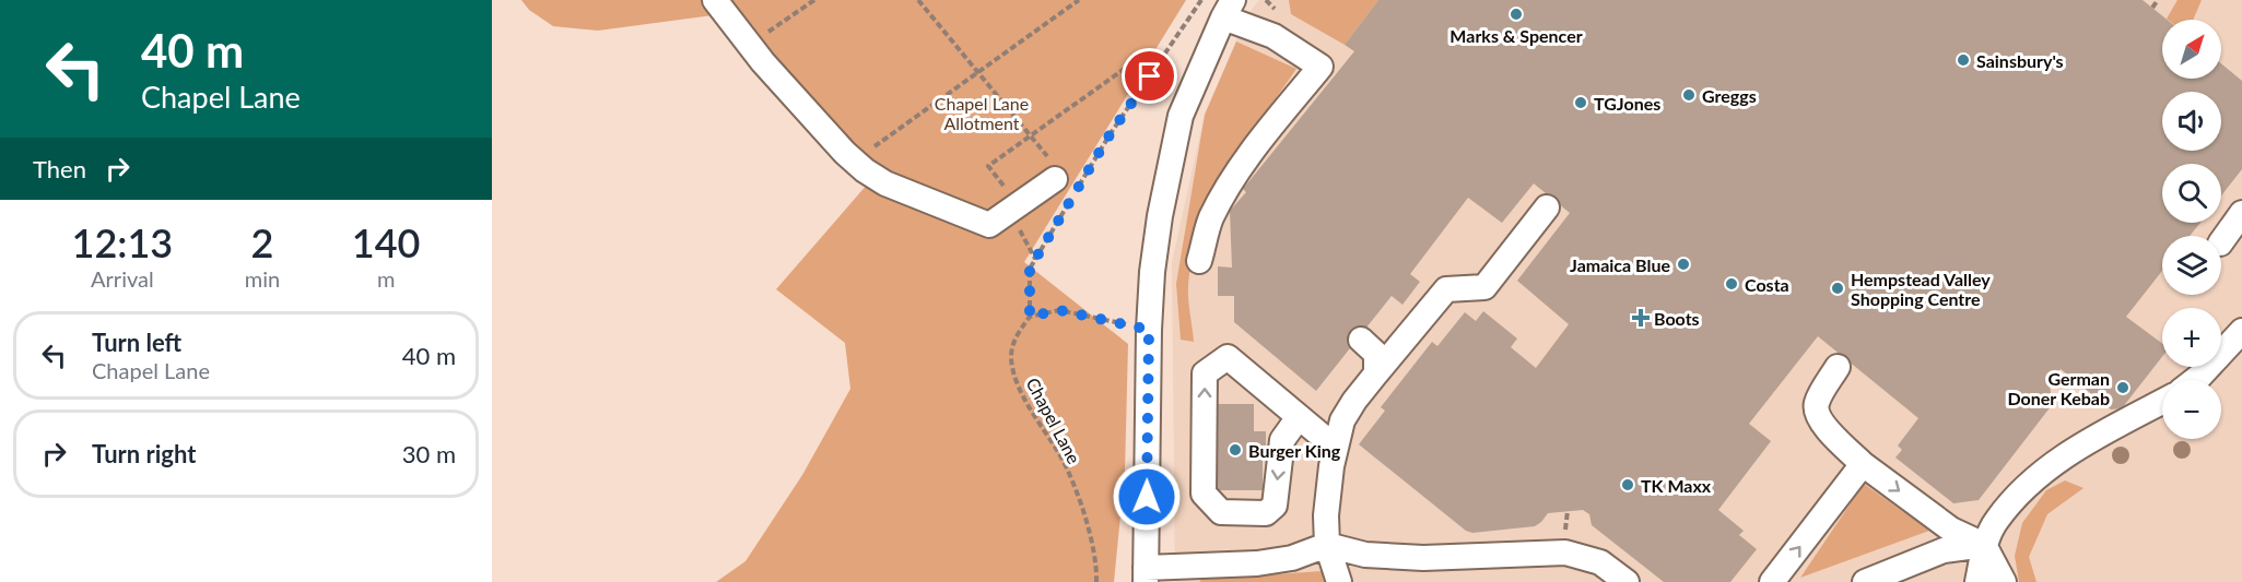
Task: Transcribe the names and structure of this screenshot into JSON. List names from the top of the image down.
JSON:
{
  "streets": {
    "path": ["Chapel Lane"]
  },
  "parks": ["Chapel Lane Allotment"],
  "places": {
    "other": [
      "Marks & Spencer",
      "Sainsbury's",
      "Greggs",
      "TGJones",
      "Jamaica Blue",
      "Costa",
      "Hempstead Valley Shopping Centre",
      "German Doner Kebab",
      "Burger King",
      "TK Maxx"
    ],
    "health": ["Boots"]
  },
  "north": "top right",
  "page": {
    "turn": ["40 m", "Chapel Lane"],
    "map_buttons": ["+", "−"],
    "then": "Then",
    "eta": [
      "12:13",
      "Arrival",
      "2",
      "min",
      "140",
      "m"
    ],
    "list": [
      {
        "name": "Turn left",
        "note": "Chapel Lane",
        "value": "40 m"
      },
      {
        "name": "Turn right",
        "value": "30 m"
      }
    ]
  }
}
